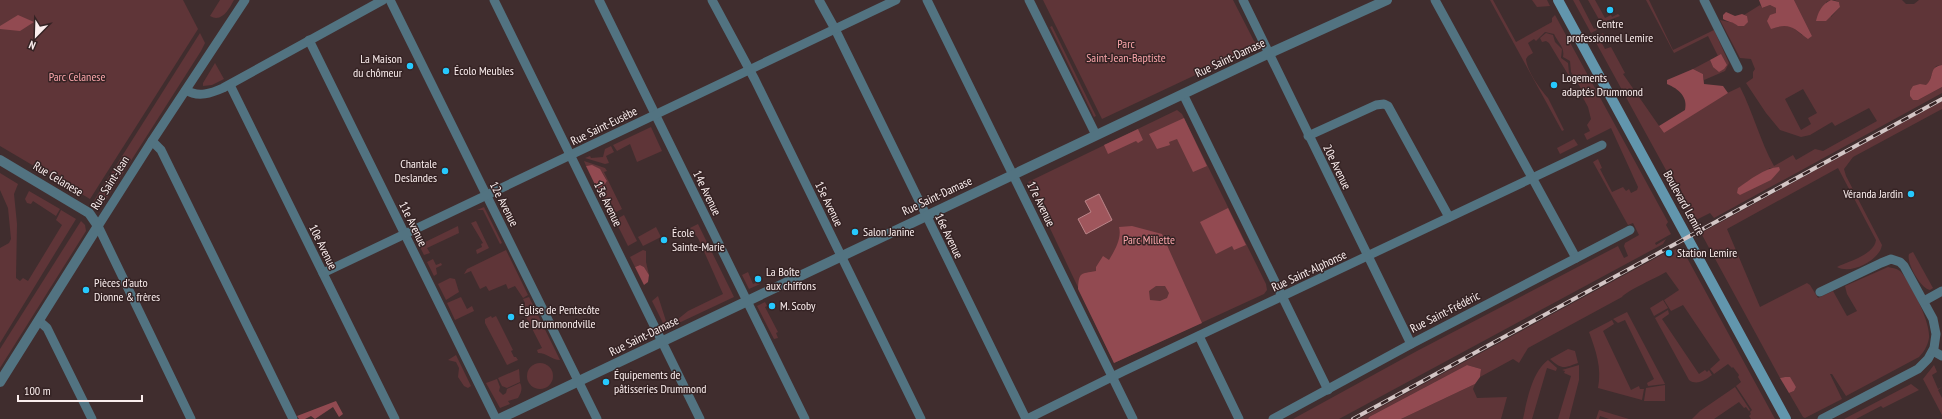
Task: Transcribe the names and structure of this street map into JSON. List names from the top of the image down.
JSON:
{
  "streets": {
    "main road": ["Boulevard Lemire"],
    "street": [
      "Rue Saint-Damase",
      "Rue Saint-Eusèbe",
      "20e Avenue",
      "Rue Celanese",
      "Rue Saint-Jean",
      "14e Avenue",
      "12e Avenue",
      "13e Avenue",
      "15e Avenue",
      "17e Avenue",
      "11e Avenue",
      "16e Avenue",
      "10e Avenue",
      "Rue Saint-Alphonse",
      "Rue Saint-Frédéric"
    ]
  },
  "crossings": [
    ["Rue Saint-Damase", "20e Avenue"],
    ["Rue Saint-Damase", "14e Avenue"],
    ["Rue Saint-Damase", "12e Avenue"],
    ["Rue Saint-Damase", "13e Avenue"],
    ["Rue Saint-Damase", "15e Avenue"],
    ["Rue Saint-Damase", "17e Avenue"],
    ["Rue Saint-Damase", "11e Avenue"],
    ["Rue Saint-Damase", "16e Avenue"],
    ["Rue Saint-Eusèbe", "14e Avenue"],
    ["Rue Saint-Eusèbe", "12e Avenue"],
    ["Rue Saint-Eusèbe", "13e Avenue"],
    ["Rue Saint-Eusèbe", "15e Avenue"],
    ["Rue Saint-Eusèbe", "11e Avenue"],
    ["Rue Saint-Eusèbe", "16e Avenue"],
    ["Rue Saint-Eusèbe", "10e Avenue"],
    ["20e Avenue", "Rue Saint-Alphonse"],
    ["20e Avenue", "Rue Saint-Frédéric"],
    ["Rue Celanese", "Rue Saint-Jean"],
    ["17e Avenue", "Rue Saint-Alphonse"],
    ["16e Avenue", "Rue Saint-Alphonse"]
  ],
  "parks": ["Parc Saint-Jean-Baptiste", "Parc Celanese", "Parc Millette"],
  "places": [
    "Centre professionnel Lemire",
    "La Maison du chômeur",
    "Écolo Meubles",
    "Logements adaptés Drummond",
    "Chantale Deslandes",
    "Véranda Jardin",
    "Salon Janine",
    "École Sainte-Marie",
    "Station Lemire",
    "La Boîte aux chiffons",
    "Pièces d'auto Dionne & frères",
    "M. Scoby",
    "Église de Pentecôte de Drummondville",
    "Équipements de pâtisseries Drummond"
  ],
  "scale_bar": "100 m",
  "north": "bottom left"
}
